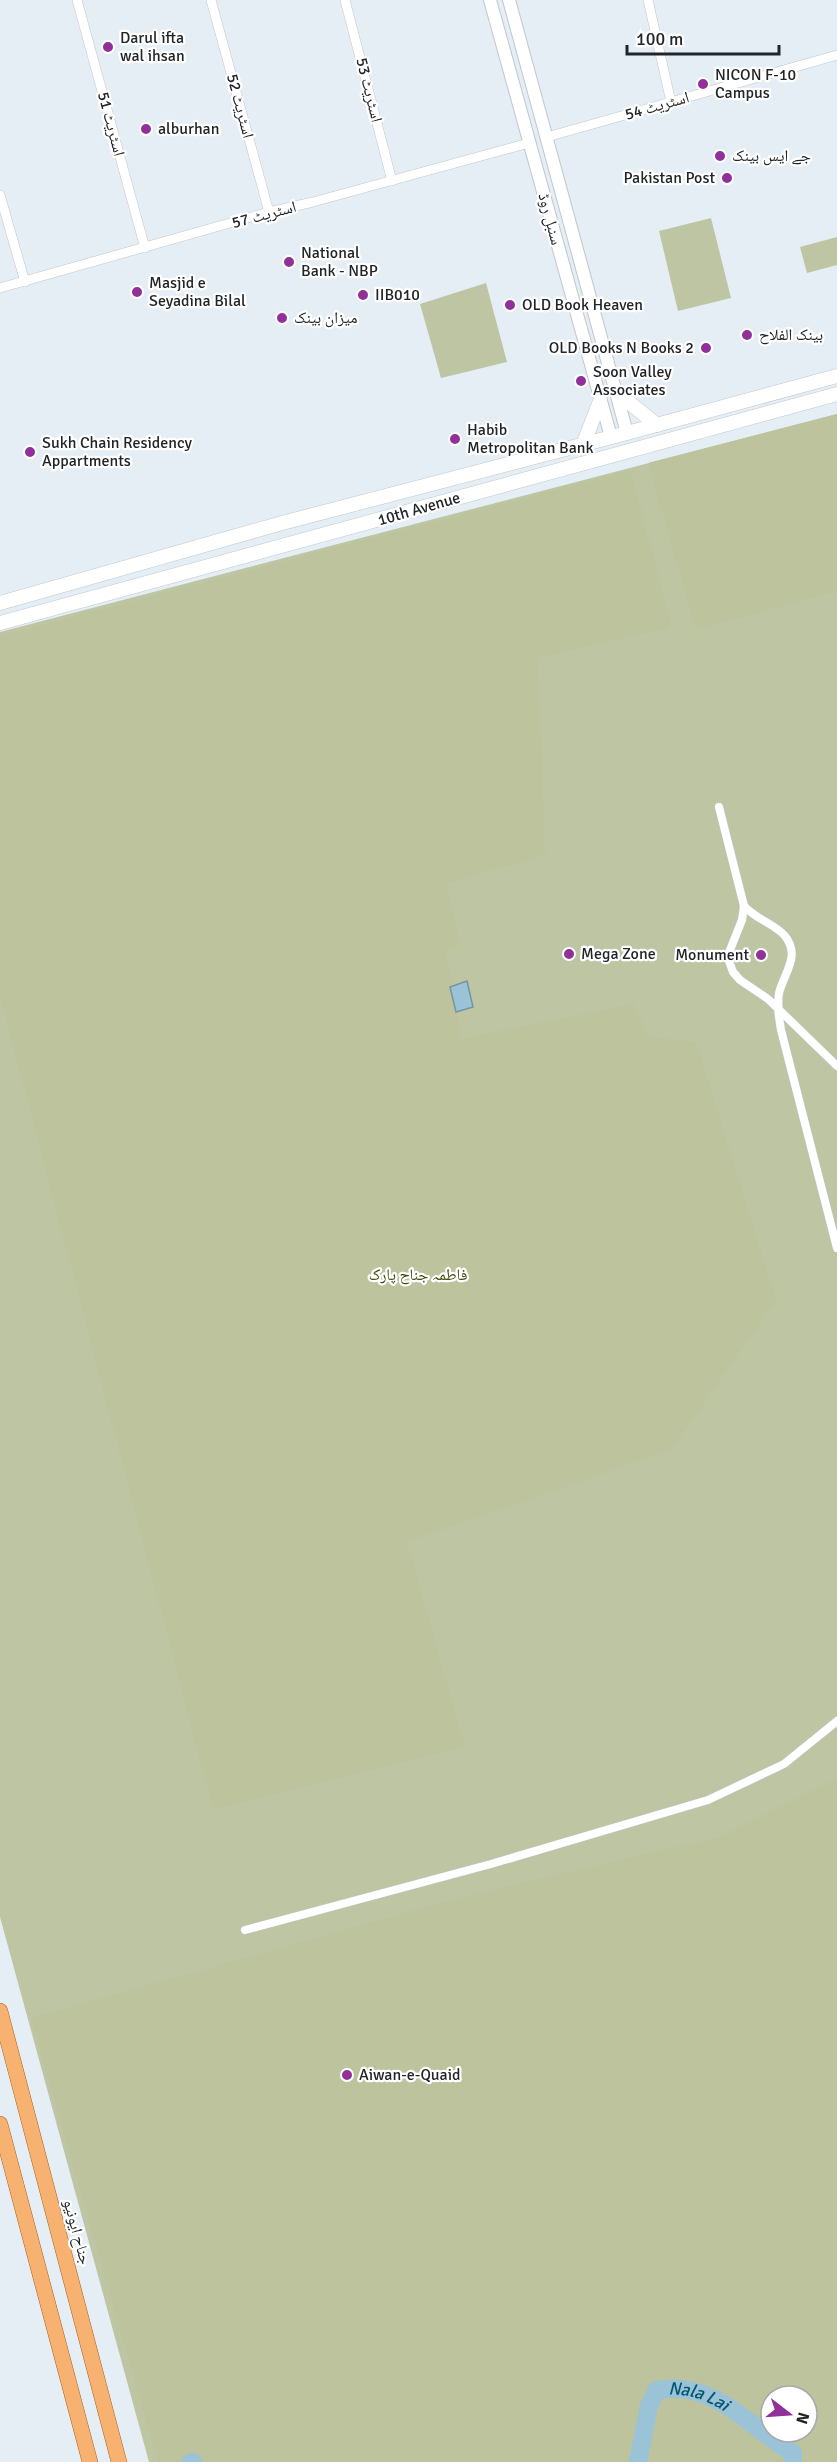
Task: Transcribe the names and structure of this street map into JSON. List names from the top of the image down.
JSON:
{
  "streets": {
    "main road": ["10th Avenue", "جناح ایونیو"],
    "street": [
      "اسٹریٹ 53",
      "اسٹریٹ 52",
      "اسٹریٹ 54",
      "اسٹریٹ 51",
      "اسٹریٹ 57",
      "سنبل روڈ"
    ]
  },
  "crossings": [
    ["اسٹریٹ 53", "اسٹریٹ 57"],
    ["اسٹریٹ 52", "اسٹریٹ 57"],
    ["اسٹریٹ 54", "سنبل روڈ"],
    ["اسٹریٹ 51", "اسٹریٹ 57"],
    ["اسٹریٹ 57", "سنبل روڈ"],
    ["سنبل روڈ", "10th Avenue"]
  ],
  "water": ["Nala Lai"],
  "parks": ["فاطمہ جناح پارک"],
  "places": [
    "Darul ifta wal ihsan",
    "NICON F-10 Campus",
    "alburhan",
    "جے ایس بینک",
    "Pakistan Post",
    "National Bank - NBP",
    "Masjid e Seyadina Bilal",
    "IIB010",
    "OLD Book Heaven",
    "میزان بینک",
    "بینک الفلاح",
    "OLD Books N Books 2",
    "Soon Valley Associates",
    "Habib Metropolitan Bank",
    "Sukh Chain Residency Appartments",
    "Mega Zone",
    "Monument",
    "Aiwan-e-Quaid"
  ],
  "scale_bar": "100 m",
  "north": "right"
}
